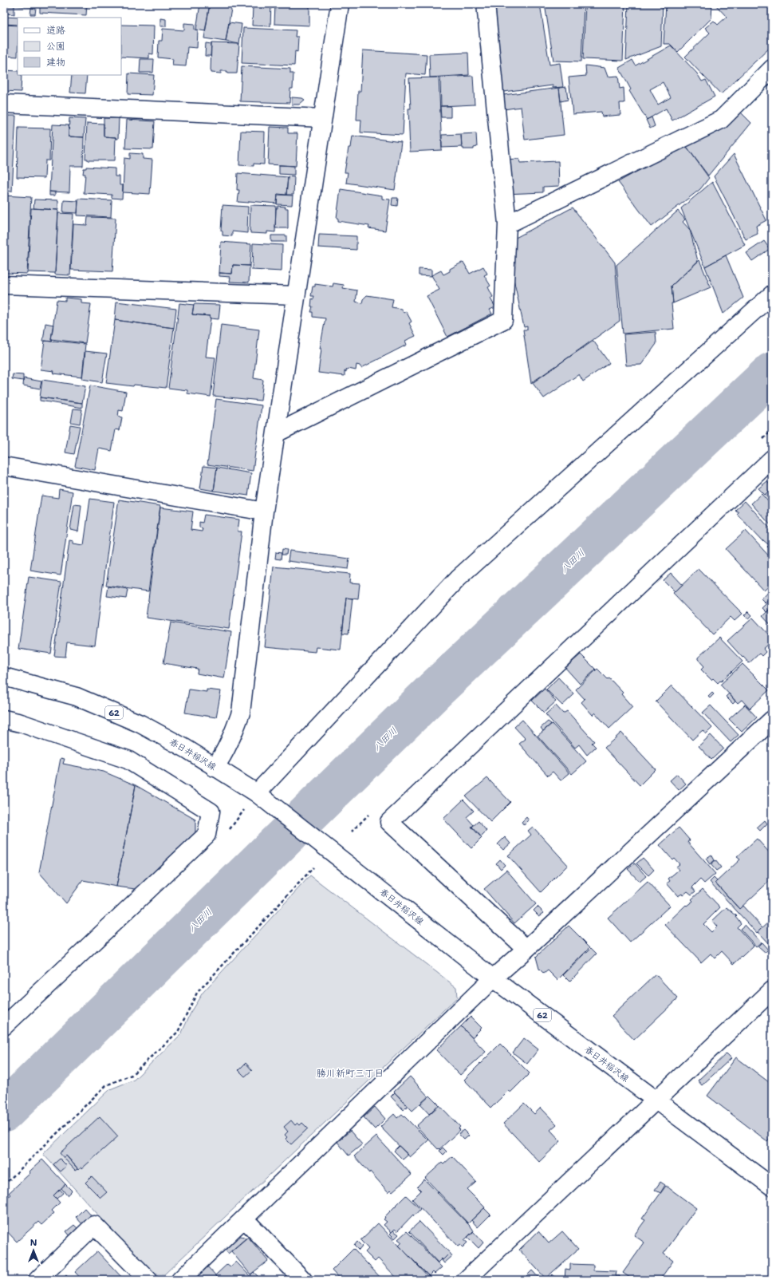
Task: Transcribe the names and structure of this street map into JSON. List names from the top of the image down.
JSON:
{
  "streets": {
    "street": ["62", "春日井稲沢線"]
  },
  "districts": ["勝川新町三丁目"],
  "water": ["八田川"],
  "legend": ["道路", "公園", "建物"],
  "north": "top"
}
